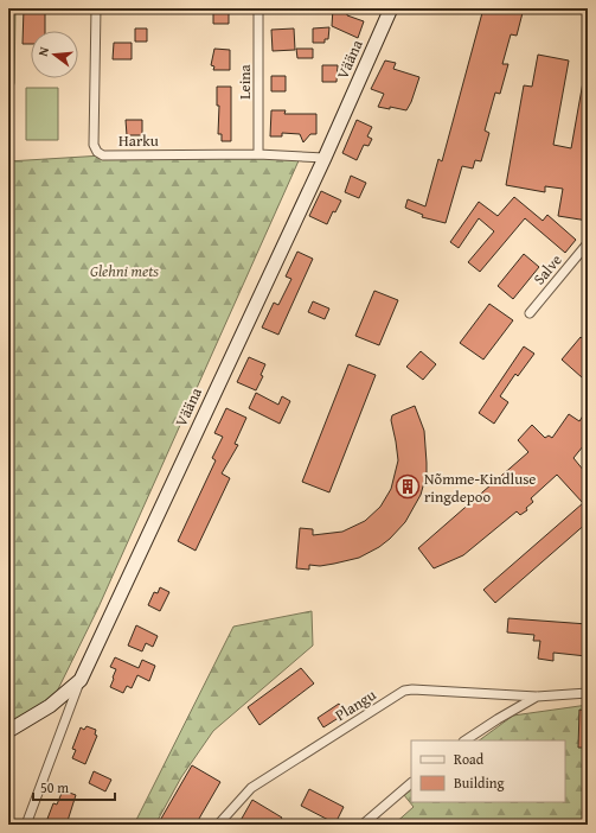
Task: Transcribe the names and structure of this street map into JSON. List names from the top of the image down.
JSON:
{
  "streets": {
    "street": [
      "Vääna",
      "Leina",
      "Harku",
      "Salve",
      "Plangu"
    ]
  },
  "crossings": [
    ["Vääna", "Harku"],
    ["Leina", "Harku"]
  ],
  "parks": ["Glehni mets"],
  "places": {
    "building": ["Nõmme-Kindluse ringdepoo"]
  },
  "legend": ["Road", "Building"],
  "scale_bar": "50 m",
  "north": "left"
}
